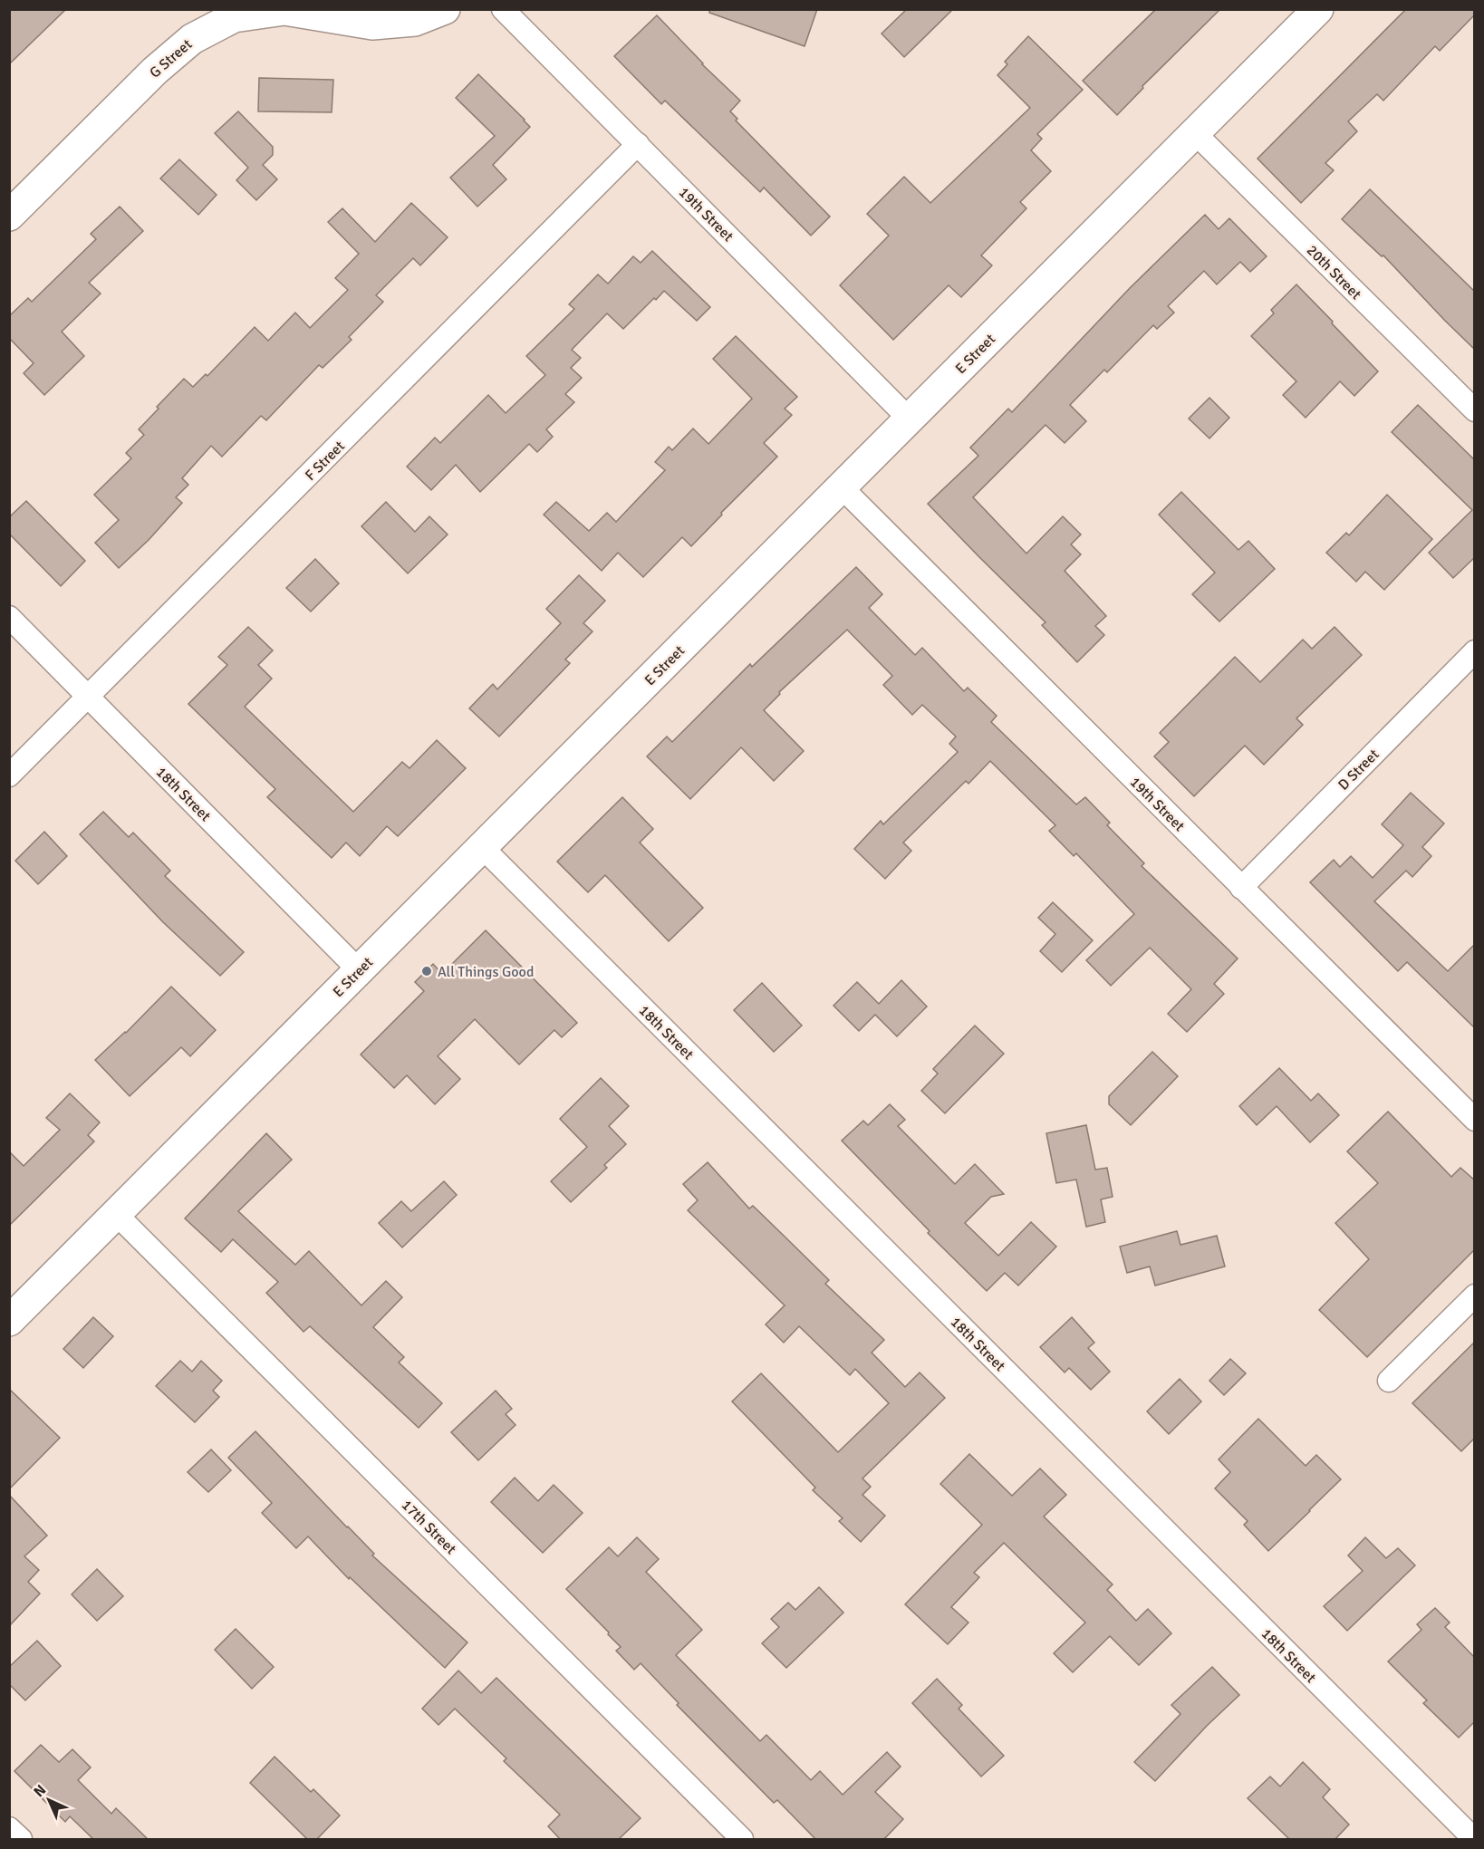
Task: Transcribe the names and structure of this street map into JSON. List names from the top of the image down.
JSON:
{
  "streets": {
    "street": [
      "G Street",
      "19th Street",
      "20th Street",
      "E Street",
      "F Street",
      "D Street",
      "18th Street",
      "17th Street"
    ]
  },
  "crossings": [
    ["19th Street", "E Street"],
    ["19th Street", "F Street"],
    ["19th Street", "D Street"],
    ["20th Street", "E Street"],
    ["E Street", "18th Street"],
    ["E Street", "17th Street"],
    ["F Street", "18th Street"]
  ],
  "places": ["All Things Good"],
  "north": "top left"
}
